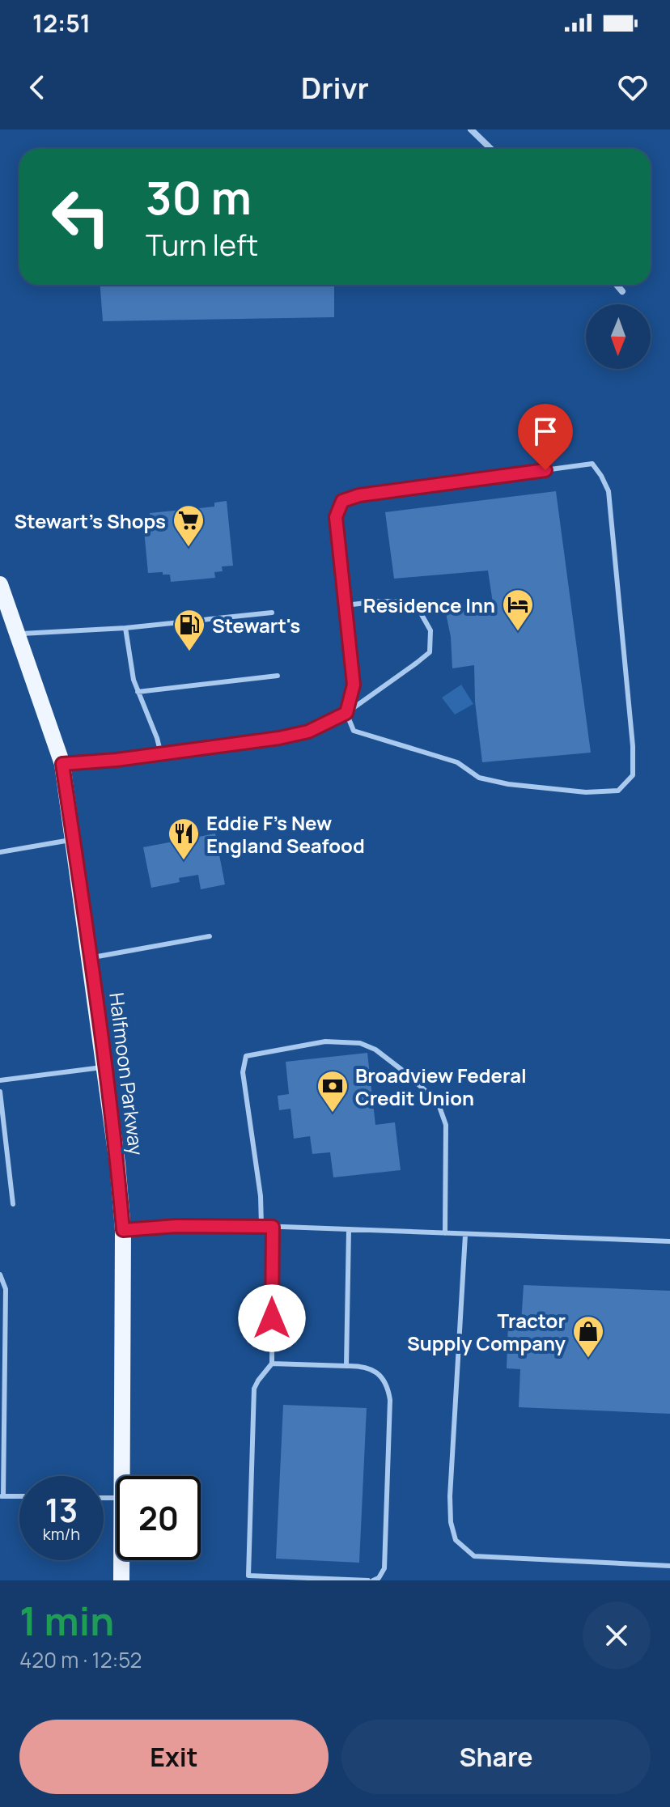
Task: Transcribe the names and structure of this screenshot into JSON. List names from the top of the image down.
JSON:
{
  "streets": {
    "main road": ["Halfmoon Parkway"]
  },
  "places": {
    "supermarket": ["Stewart's Shops"],
    "hotel": ["Residence Inn"],
    "fuel station": ["Stewart's"],
    "restaurant": ["Eddie F's New England Seafood"],
    "bank": ["Broadview Federal Credit Union"],
    "shop": ["Tractor Supply Company"]
  },
  "north": "bottom",
  "page": {
    "status": "12:51",
    "header": "Drivr",
    "turn": ["30 m", "Turn left"],
    "speed": "13 km/h",
    "limit": "20",
    "heading": ["1 min", "420 m · 12:52"],
    "buttons": ["Exit", "Share"]
  }
}
